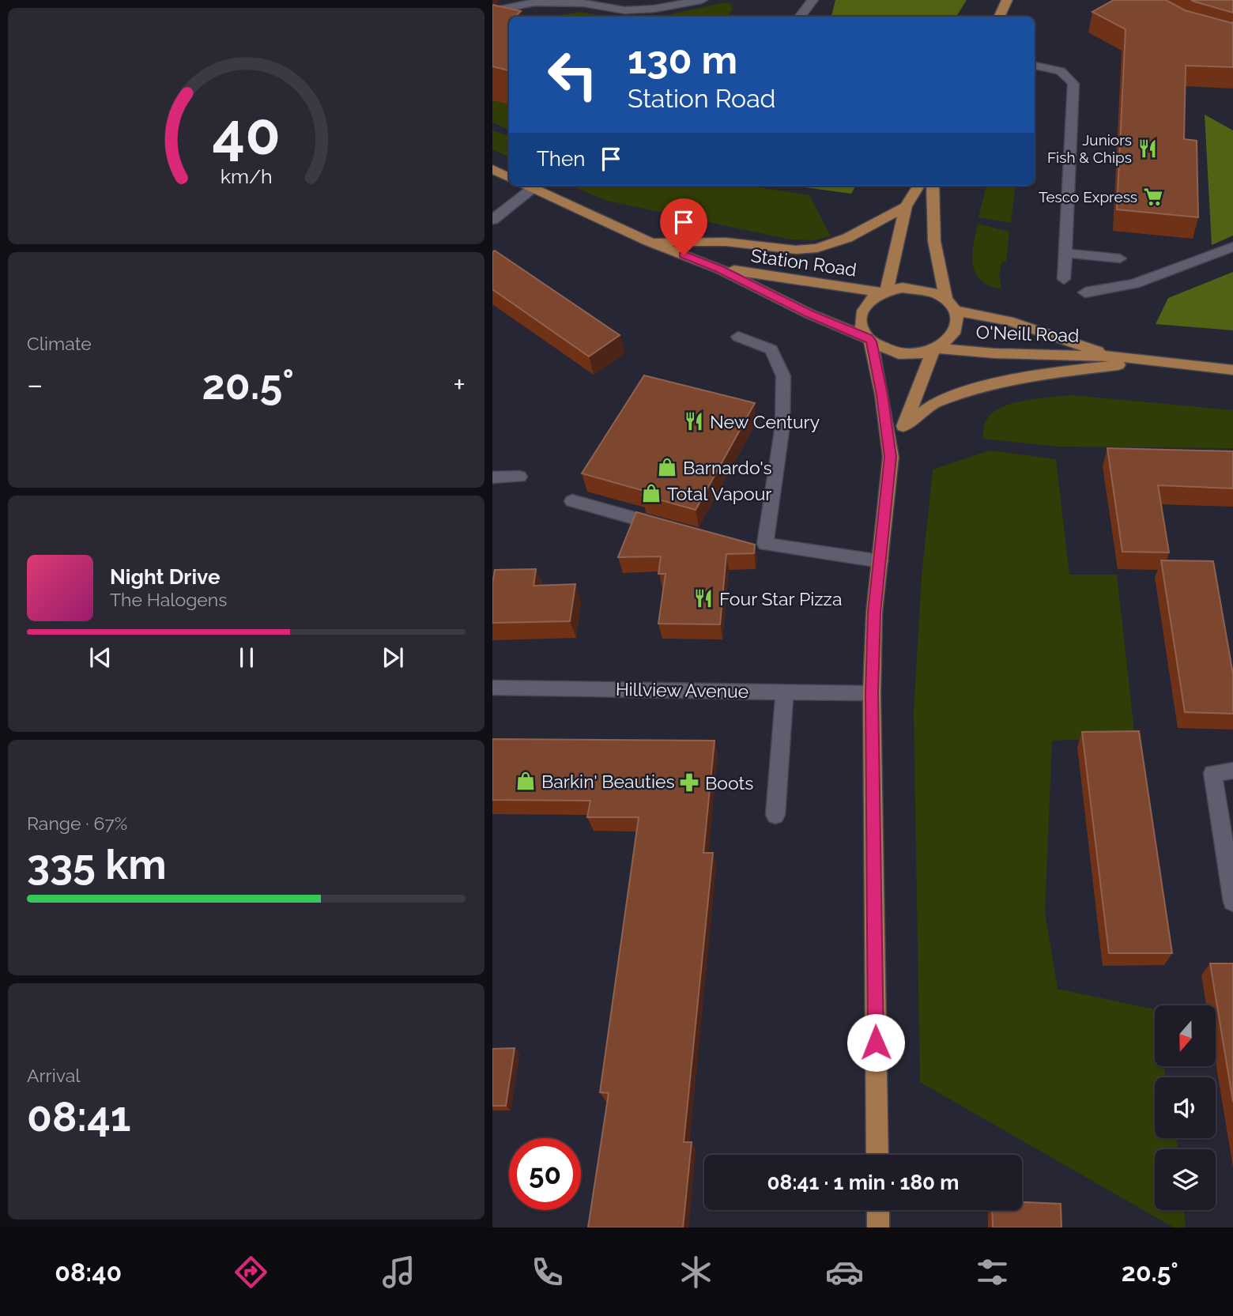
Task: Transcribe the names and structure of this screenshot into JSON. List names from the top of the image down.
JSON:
{
  "streets": {
    "main road": ["Station Road", "O'Neill Road"],
    "street": ["Hillview Avenue"]
  },
  "crossings": [
    ["Station Road", "O'Neill Road"]
  ],
  "places": {
    "restaurant": ["Juniors Fish & Chips", "New Century", "Four Star Pizza"],
    "supermarket": ["Tesco Express"],
    "shop": ["Barnardo's", "Total Vapour", "Barkin' Beauties"],
    "pharmacy": ["Boots"]
  },
  "north": "bottom",
  "page": {
    "turn": ["130 m", "Station Road"],
    "then": "Then",
    "tile": [
      "Climate",
      ["Range · 67%", "335 km"],
      ["Arrival", "08:41"]
    ],
    "heat": ["−", "20.5°", "+"],
    "song": ["Night Drive", "The Halogens"],
    "limit": "50",
    "trip": "08:41 · 1 min · 180 m",
    "tabs": ["08:40", "20.5°"],
    "gauge": ["40", "km/h"]
  }
}
